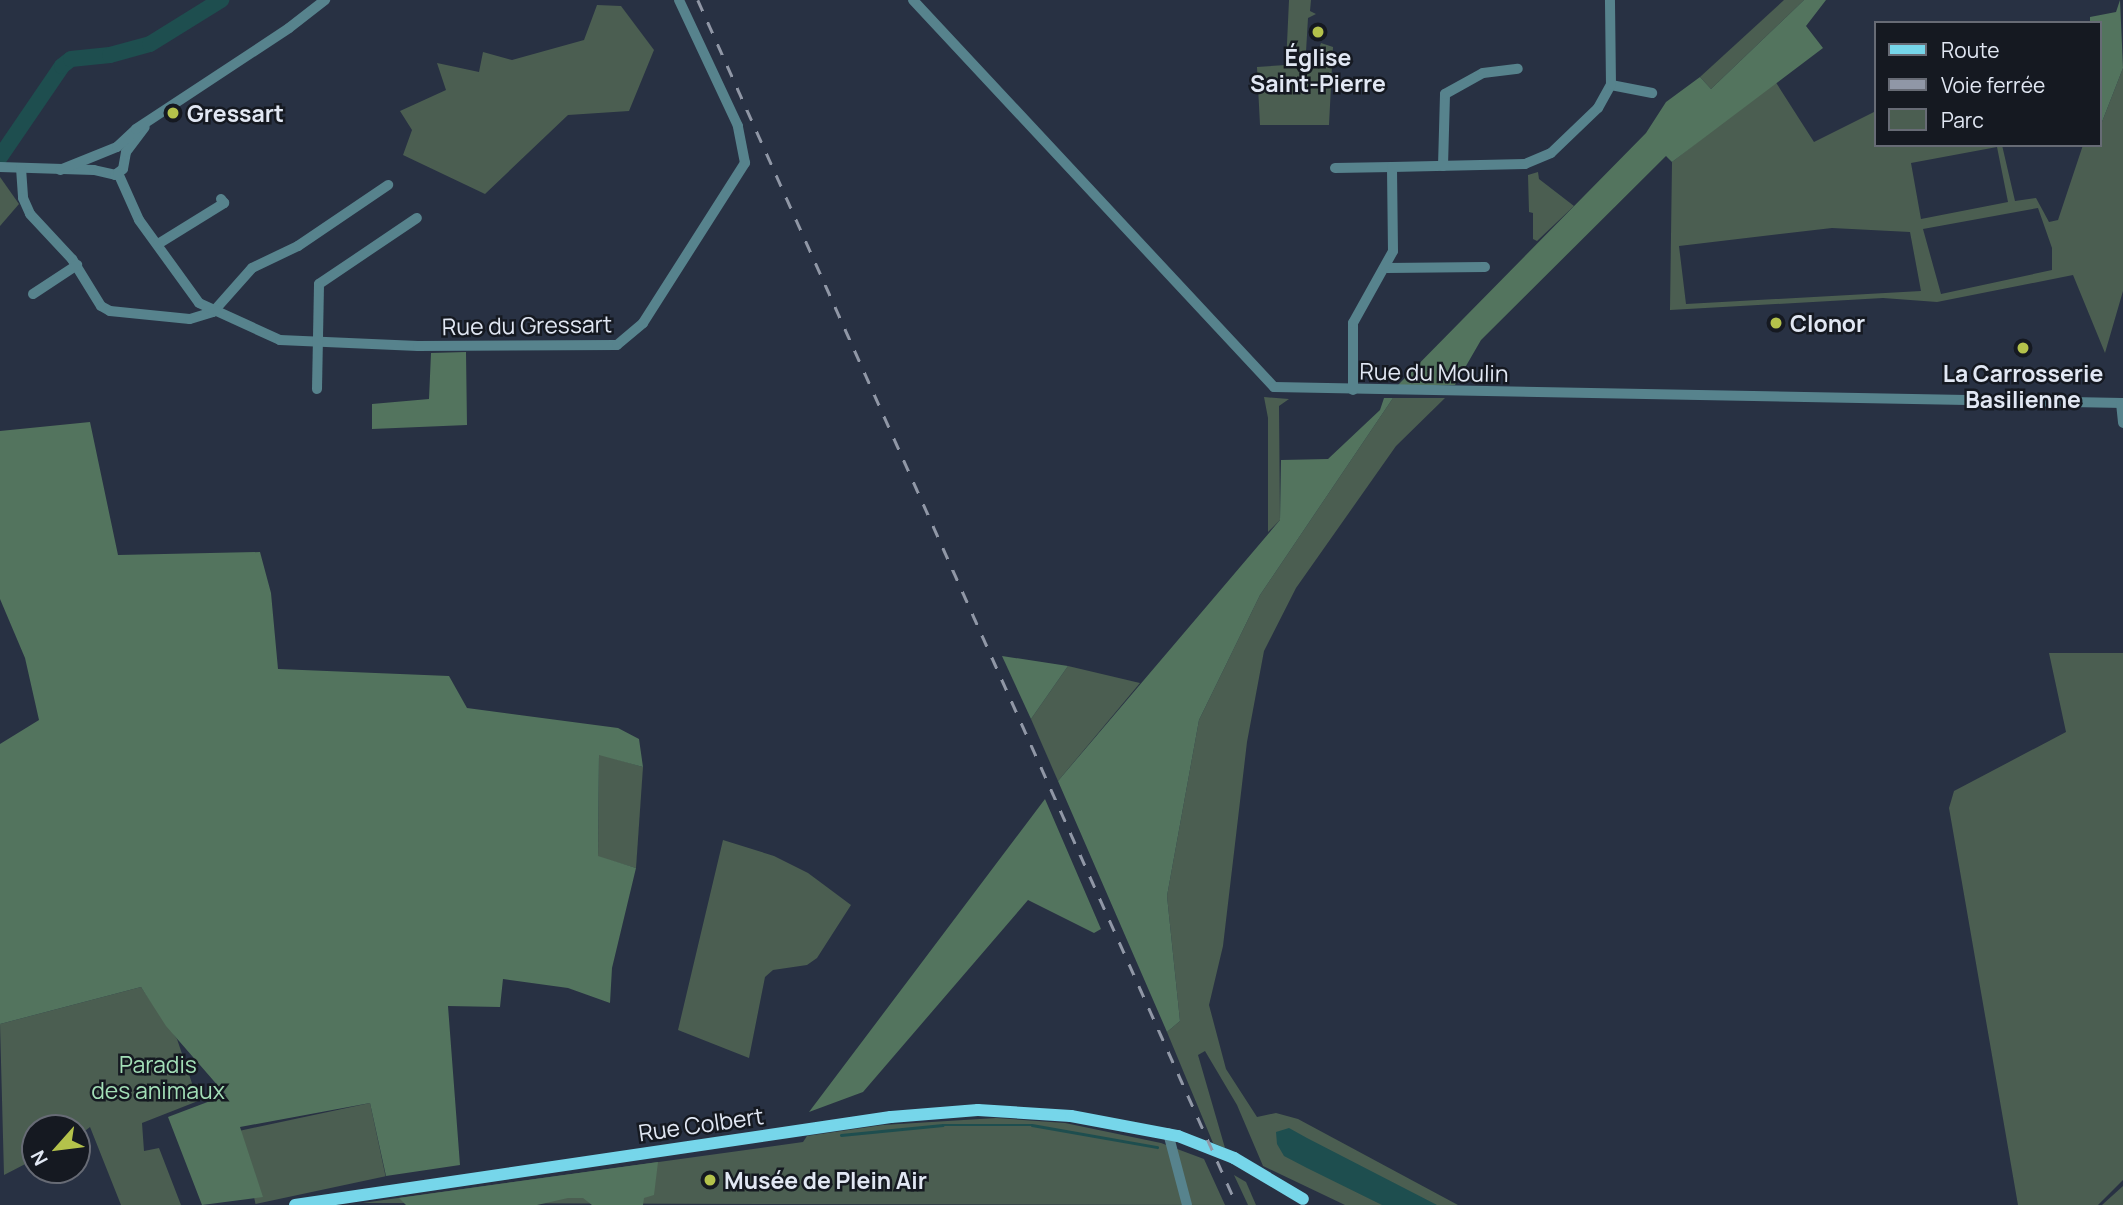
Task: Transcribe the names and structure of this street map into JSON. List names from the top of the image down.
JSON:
{
  "streets": {
    "main road": ["Rue Colbert"],
    "street": ["Rue du Gressart", "Rue du Moulin"]
  },
  "parks": ["Paradis des animaux"],
  "places": [
    "Église Saint-Pierre",
    "Gressart",
    "Clonor",
    "La Carrosserie Basilienne",
    "Musée de Plein Air"
  ],
  "legend": ["Route", "Voie ferrée", "Parc"],
  "north": "bottom left"
}
